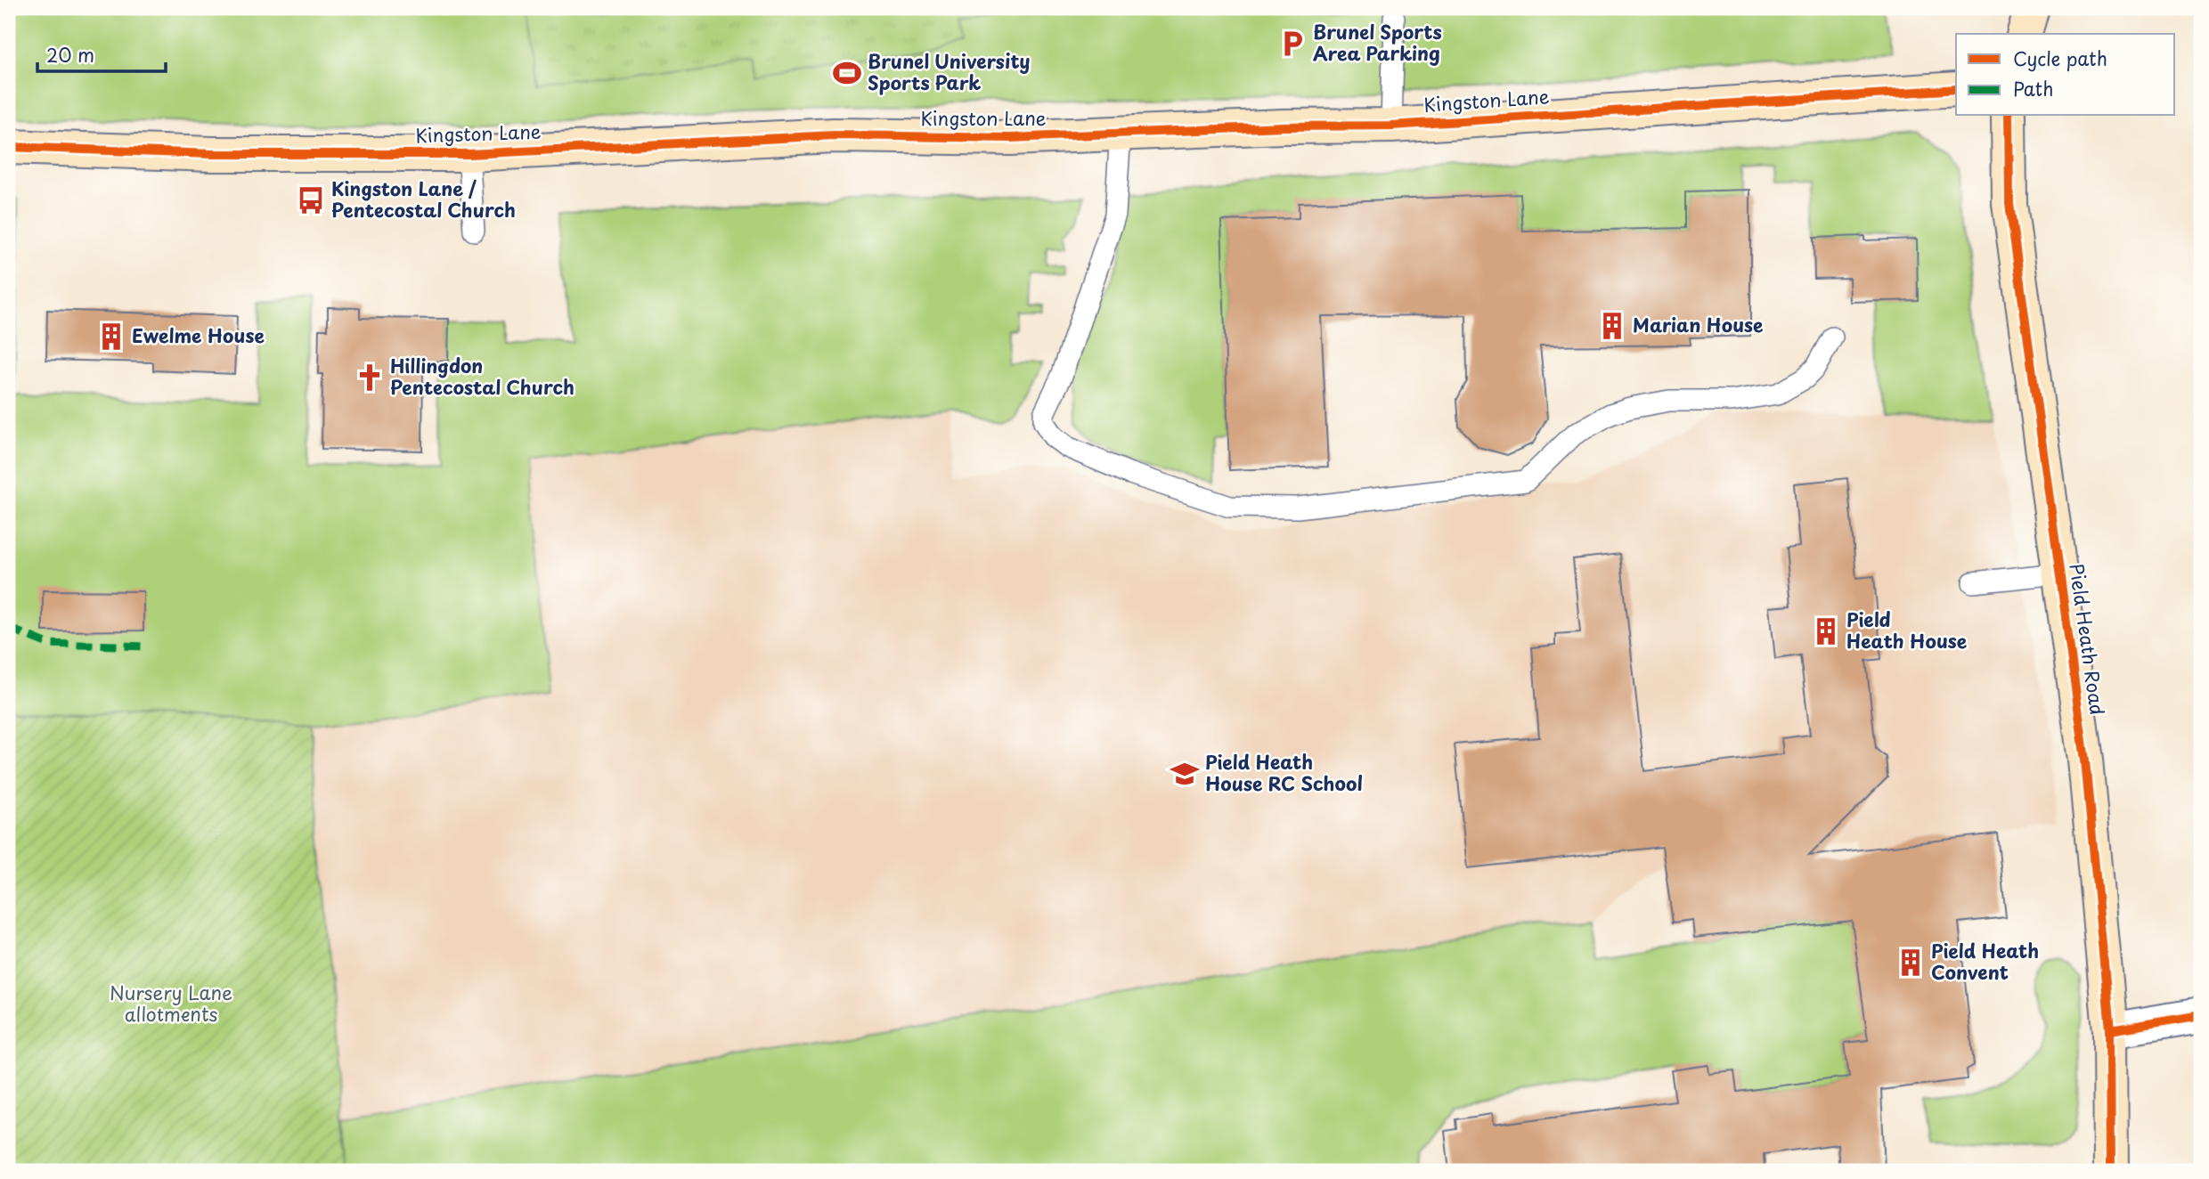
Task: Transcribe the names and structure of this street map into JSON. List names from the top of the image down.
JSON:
{
  "streets": {
    "street": ["Kingston Lane", "Pield Heath Road"]
  },
  "parks": ["Nursery Lane allotments"],
  "places": {
    "parking": ["Brunel Sports Area Parking"],
    "sports": ["Brunel University Sports Park"],
    "bus stop": ["Kingston Lane / Pentecostal Church"],
    "building": [
      "Marian House",
      "Ewelme House",
      "Pield Heath House",
      "Pield Heath Convent"
    ],
    "church": ["Hillingdon Pentecostal Church"],
    "school or university": ["Pield Heath House RC School"]
  },
  "legend": ["Cycle path", "Path"],
  "scale_bar": "20 m"
}
